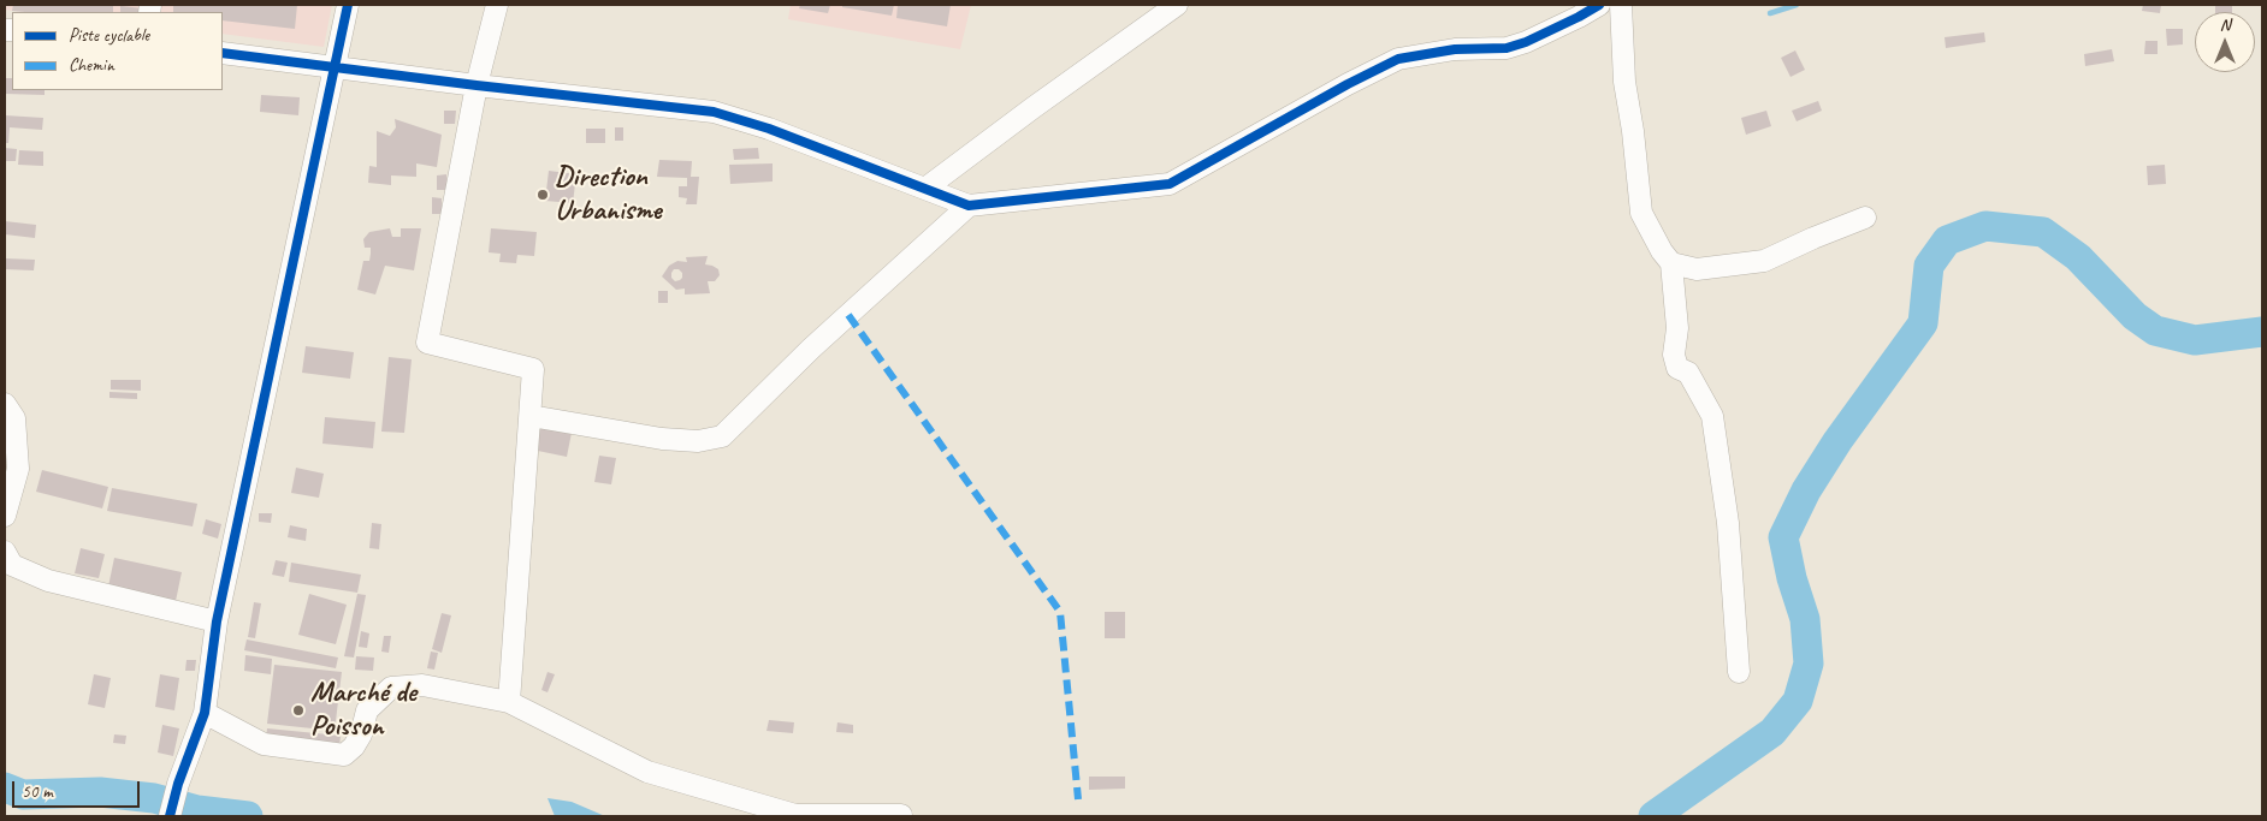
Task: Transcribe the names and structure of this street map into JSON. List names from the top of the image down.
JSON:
{
  "places": ["Direction Urbanisme", "Marché de Poisson"],
  "legend": ["Piste cyclable", "Chemin"],
  "scale_bar": "50 m",
  "north": "top"
}
